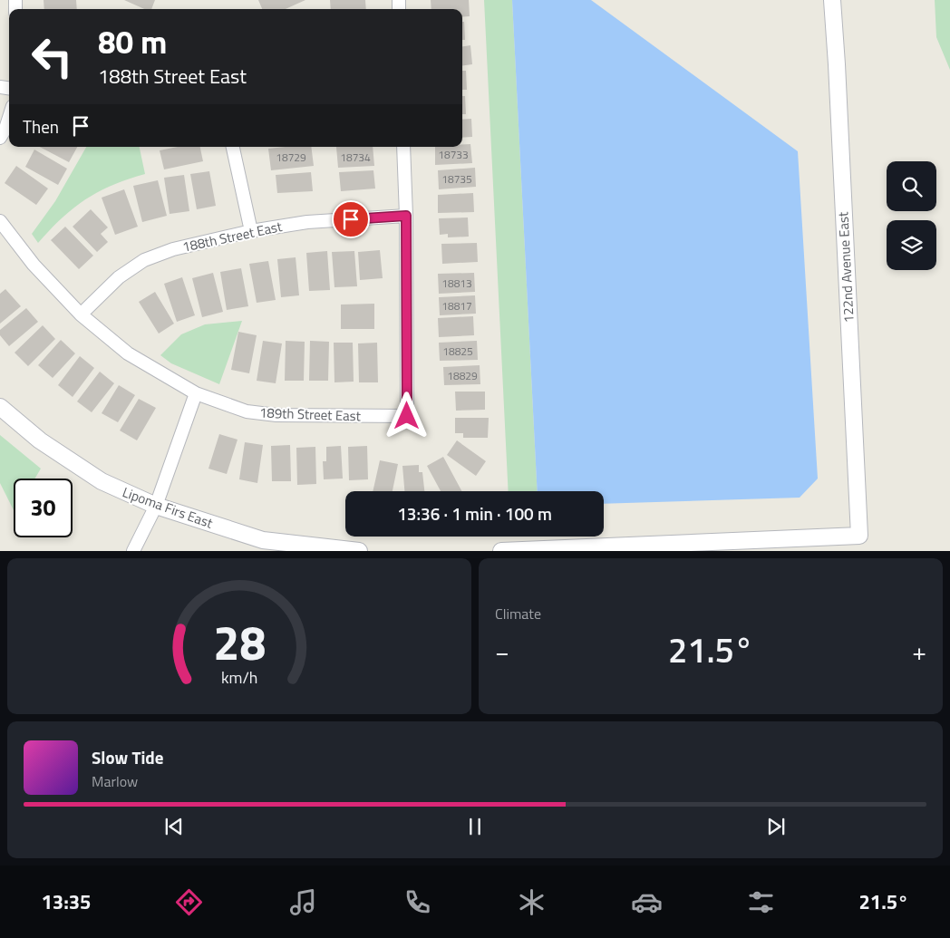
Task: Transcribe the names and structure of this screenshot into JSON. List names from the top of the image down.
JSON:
{
  "streets": {
    "street": [
      "188th Street East",
      "122nd Avenue East",
      "189th Street East",
      "Lipoma Firs East"
    ]
  },
  "crossings": [
    ["188th Street East", "189th Street East"]
  ],
  "house_numbers": [
    "18733",
    "18729",
    "18734",
    "18735",
    "18813",
    "18817",
    "18825",
    "18829"
  ],
  "page": {
    "turn": ["80 m", "188th Street East"],
    "then": "Then",
    "limit": "30",
    "trip": "13:36 · 1 min · 100 m",
    "tile": "Climate",
    "heat": ["−", "21.5°", "+"],
    "song": ["Slow Tide", "Marlow"],
    "tabs": ["13:35", "21.5°"],
    "gauge": ["28", "km/h"]
  }
}
